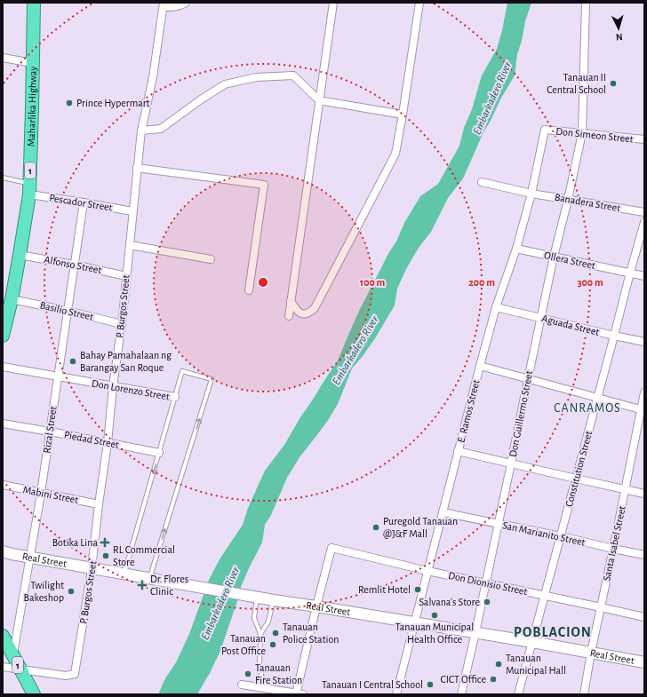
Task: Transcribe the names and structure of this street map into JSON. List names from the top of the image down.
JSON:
{
  "streets": {
    "highway": ["Maharlika Highway", "1"],
    "main road": ["Real Street"],
    "street": [
      "Don Simeon Street",
      "Pescador Street",
      "Banadera Street",
      "Ollera Street",
      "Alfonso Street",
      "P. Burgos Street",
      "Basilio Street",
      "Aguada Street",
      "Don Lorenzo Street",
      "E. Ramos Street",
      "Don Guillermo Street",
      "Rizal Street",
      "Piedad Street",
      "Constitution Street",
      "Mabini Street",
      "San Marianito Street",
      "Santa Isabel Street",
      "Don Dionisio Street"
    ]
  },
  "crossings": [
    ["Maharlika Highway", "Pescador Street"],
    ["Maharlika Highway", "Alfonso Street"],
    ["Maharlika Highway", "Basilio Street"],
    ["Don Simeon Street", "E. Ramos Street"],
    ["Don Simeon Street", "Don Guillermo Street"],
    ["1", "P. Burgos Street"],
    ["1", "Rizal Street"],
    ["Pescador Street", "P. Burgos Street"],
    ["Pescador Street", "Rizal Street"],
    ["Banadera Street", "E. Ramos Street"],
    ["Banadera Street", "Don Guillermo Street"],
    ["Ollera Street", "E. Ramos Street"],
    ["Ollera Street", "Don Guillermo Street"],
    ["Ollera Street", "Constitution Street"],
    ["Alfonso Street", "P. Burgos Street"],
    ["Alfonso Street", "Rizal Street"],
    ["P. Burgos Street", "Basilio Street"],
    ["P. Burgos Street", "Don Lorenzo Street"],
    ["P. Burgos Street", "Piedad Street"],
    ["P. Burgos Street", "Mabini Street"],
    ["P. Burgos Street", "Real Street"],
    ["Basilio Street", "Rizal Street"],
    ["Aguada Street", "E. Ramos Street"],
    ["Aguada Street", "Don Guillermo Street"],
    ["Aguada Street", "Constitution Street"],
    ["Don Lorenzo Street", "Rizal Street"],
    ["E. Ramos Street", "San Marianito Street"],
    ["E. Ramos Street", "Real Street"],
    ["E. Ramos Street", "Don Dionisio Street"],
    ["Don Guillermo Street", "San Marianito Street"],
    ["Don Guillermo Street", "Real Street"],
    ["Don Guillermo Street", "Don Dionisio Street"],
    ["Rizal Street", "Piedad Street"],
    ["Rizal Street", "Mabini Street"],
    ["Rizal Street", "Real Street"],
    ["Constitution Street", "San Marianito Street"],
    ["Constitution Street", "Real Street"],
    ["Constitution Street", "Don Dionisio Street"],
    ["San Marianito Street", "Santa Isabel Street"],
    ["Santa Isabel Street", "Real Street"],
    ["Santa Isabel Street", "Don Dionisio Street"],
    ["Real Street", "Don Dionisio Street"]
  ],
  "districts": ["CANRAMOS", "POBLACION"],
  "water": ["Embarkadero River"],
  "places": {
    "other": [
      "Tanauan II Central School",
      "Prince Hypermart",
      "Bahay Pamahalaan ng Barangay San Roque",
      "Puregold Tanauan @J&F Mall",
      "RL Commercial Store",
      "Remlit Hotel",
      "Twilight Bakeshop",
      "Salvana's Store",
      "Tanauan Municipal Health Office",
      "Tanauan Police Station",
      "Tanauan Post Office",
      "Tanauan Municipal Hall",
      "Tanauan Fire Station",
      "CICT Office",
      "Tanauan I Central School"
    ],
    "health": ["Botika Lina", "Dr. Flores Clinic"]
  },
  "north": "bottom",
  "rings": ["100 m", "200 m", "300 m"]
}
